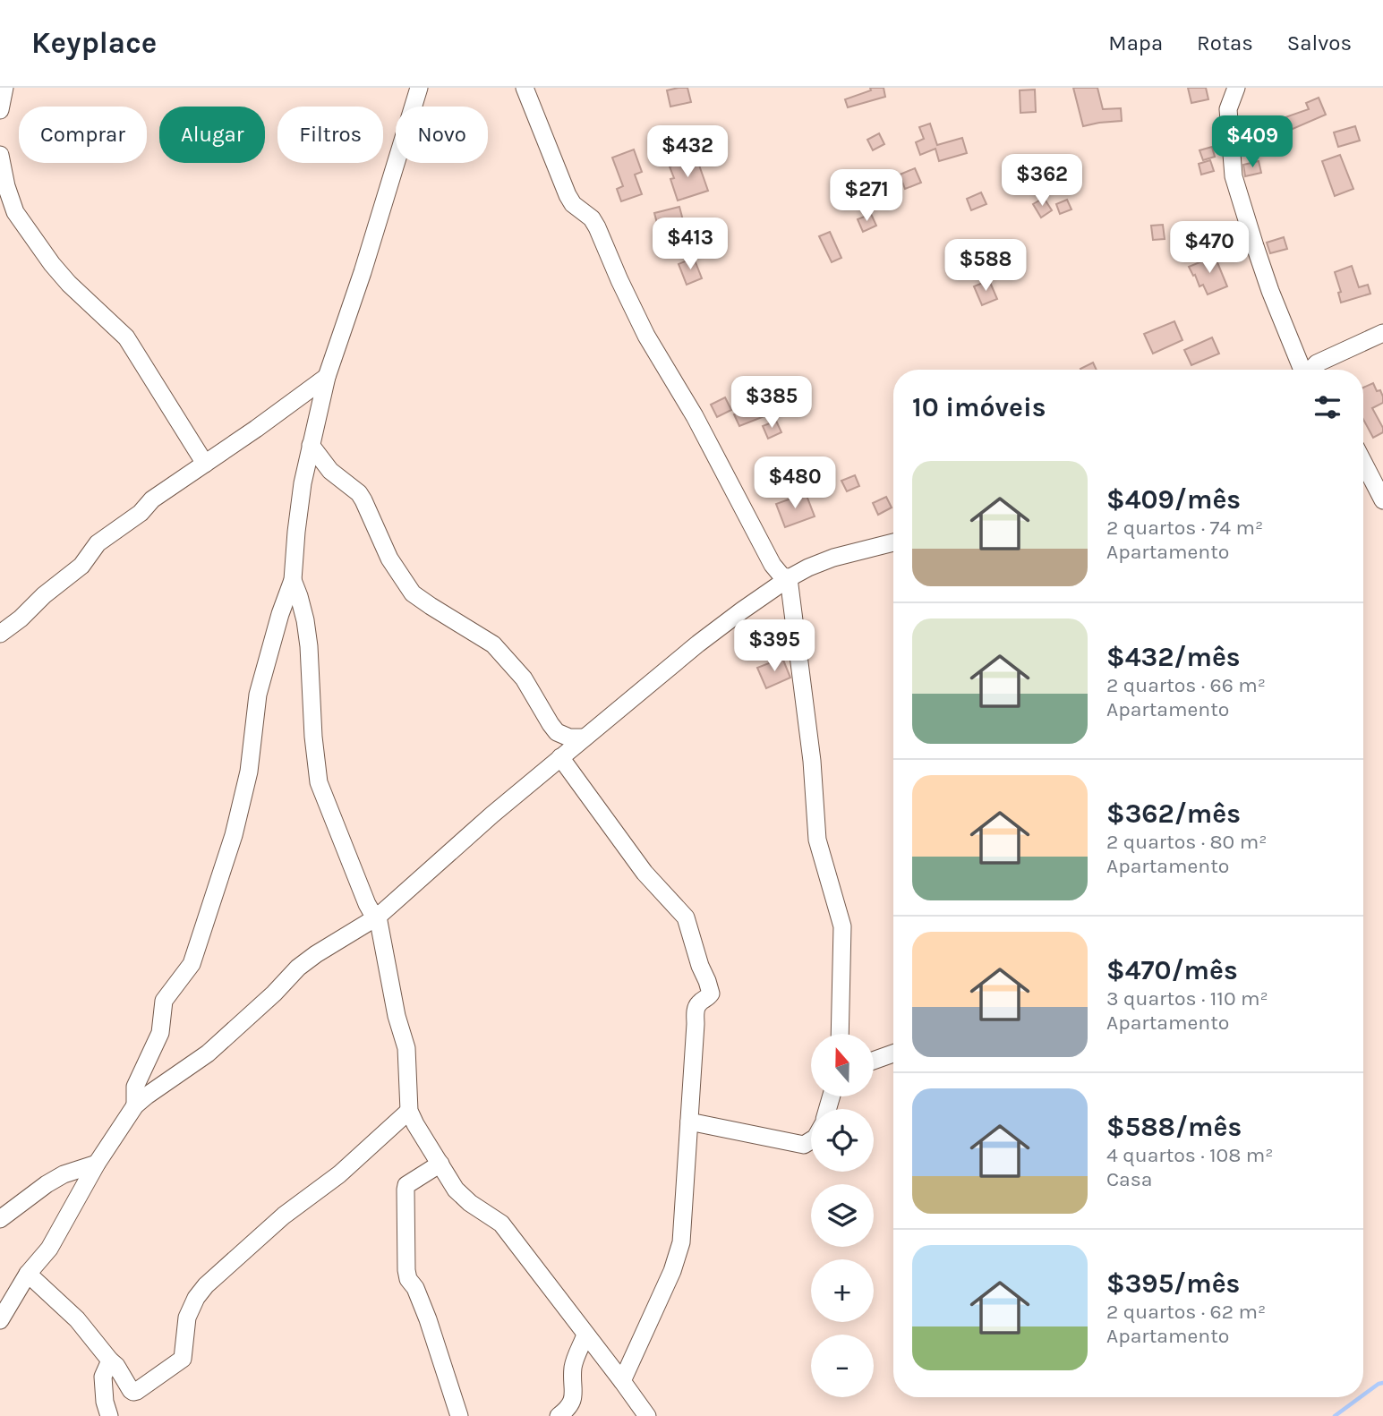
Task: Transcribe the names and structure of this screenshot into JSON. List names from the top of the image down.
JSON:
{
  "north": "top",
  "page": {
    "header": "Keyplace",
    "nav": ["Mapa", "Rotas", "Salvos"],
    "chip": [
      "Comprar",
      "Alugar",
      "Filtros",
      "Novo"
    ],
    "price": [
      "$409",
      "$432",
      "$362",
      "$271",
      "$413",
      "$470",
      "$588",
      "$385",
      "$480",
      "$395"
    ],
    "heading": "10 imóveis",
    "list": [
      {
        "name": "$409/mês",
        "note": "2 quartos · 74 m² · Apartamento"
      },
      {
        "name": "$432/mês",
        "note": "2 quartos · 66 m² · Apartamento"
      },
      {
        "name": "$362/mês",
        "note": "2 quartos · 80 m² · Apartamento"
      },
      {
        "name": "$470/mês",
        "note": "3 quartos · 110 m² · Apartamento"
      },
      {
        "name": "$588/mês",
        "note": "4 quartos · 108 m² · Casa"
      },
      {
        "name": "$395/mês",
        "note": "2 quartos · 62 m² · Apartamento"
      }
    ],
    "map_buttons": ["+", "−"]
  }
}
